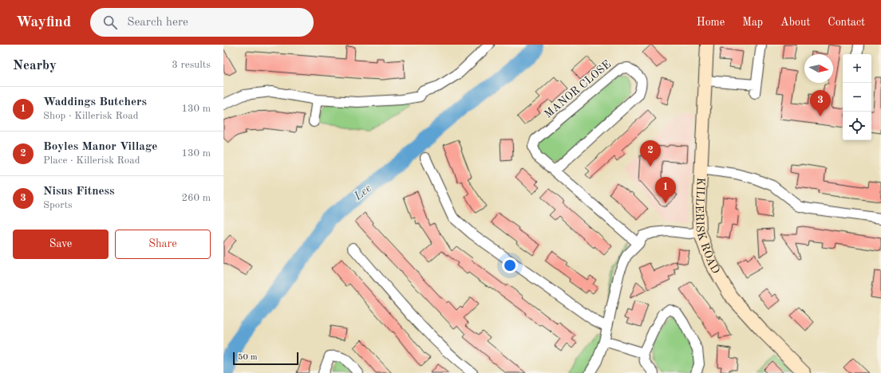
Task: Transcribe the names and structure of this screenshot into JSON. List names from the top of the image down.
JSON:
{
  "streets": {
    "main road": ["KILLERISK ROAD"],
    "street": ["MANOR CLOSE"]
  },
  "water": ["Lee"],
  "scale_bar": "50 m",
  "north": "right",
  "page": {
    "header": "Wayfind",
    "search": "Search here",
    "nav": [
      "Home",
      "Map",
      "About",
      "Contact"
    ],
    "heading": ["Nearby", "3 results"],
    "map_buttons": ["+", "−"],
    "list": [
      {
        "mark": "1",
        "name": "Waddings Butchers",
        "note": "Shop · Killerisk Road",
        "value": "130 m"
      },
      {
        "mark": "2",
        "name": "Boyles Manor Village",
        "note": "Place · Killerisk Road",
        "value": "130 m"
      },
      {
        "mark": "3",
        "name": "Nisus Fitness",
        "note": "Sports",
        "value": "260 m"
      }
    ],
    "pins": ["3", "2", "1"],
    "buttons": ["Save", "Share"],
    "scale": "50 m"
  }
}
